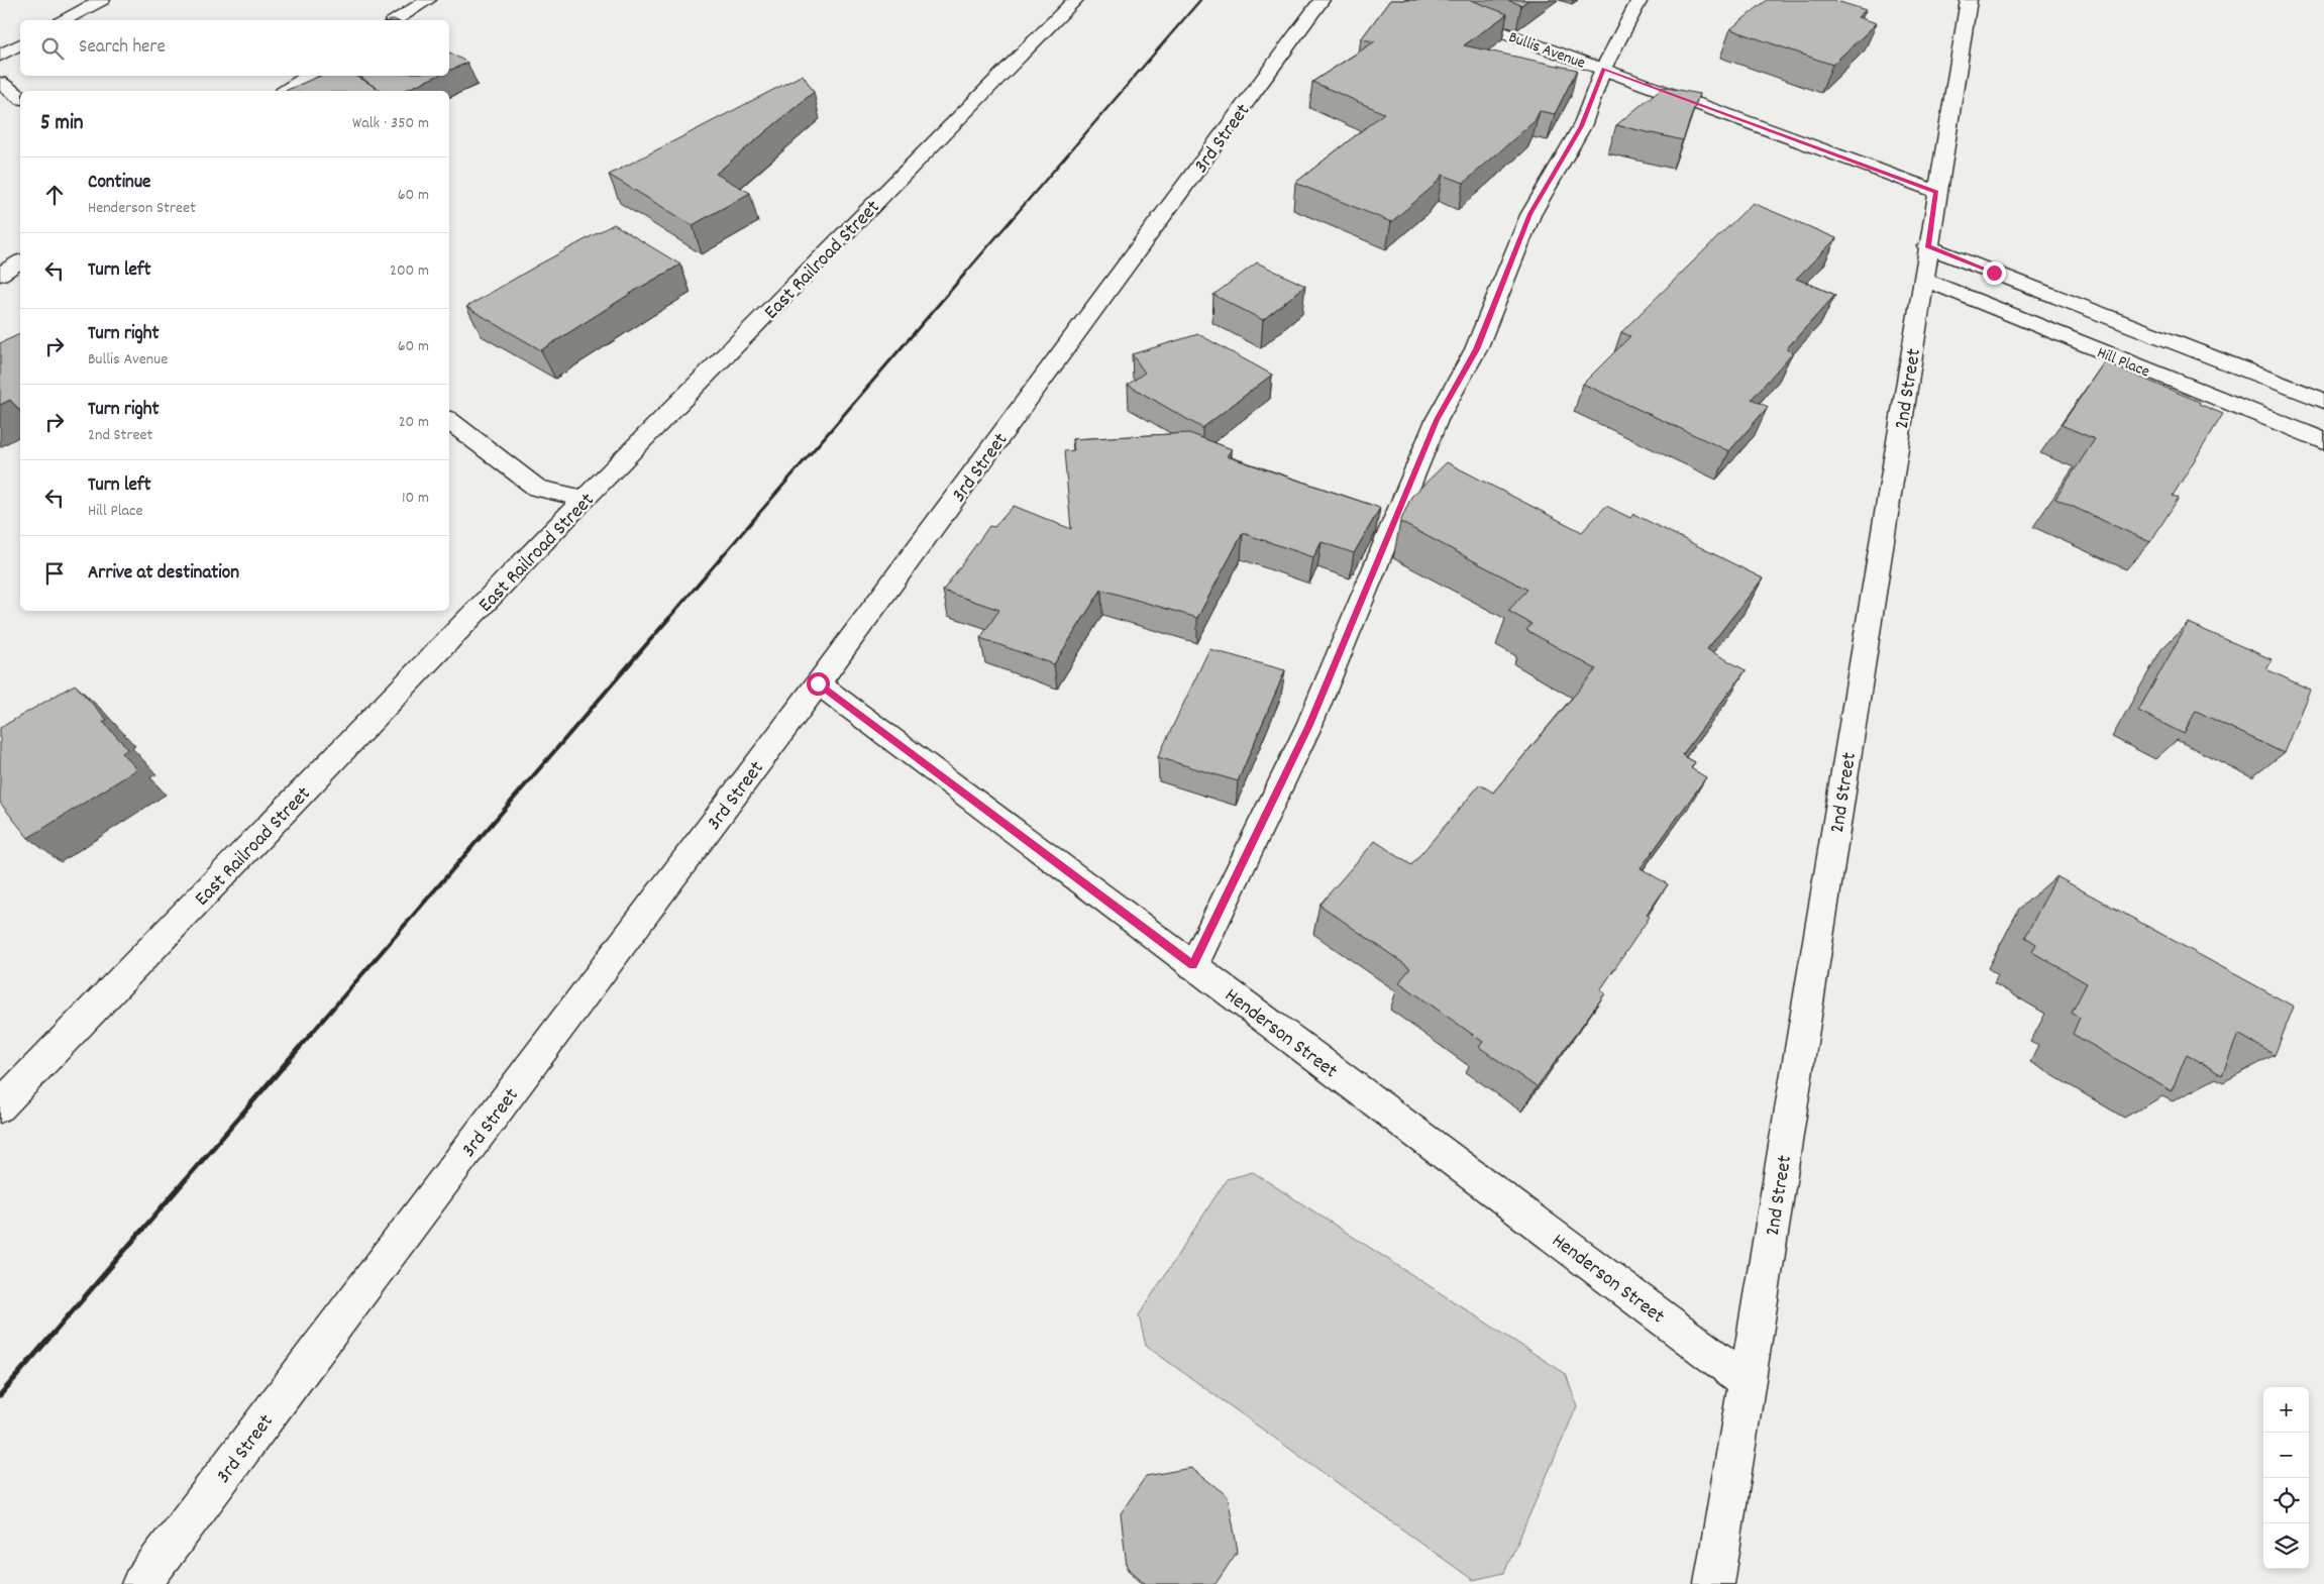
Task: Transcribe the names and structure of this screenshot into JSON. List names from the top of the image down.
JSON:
{
  "streets": {
    "street": [
      "Bullis Avenue",
      "3rd Street",
      "East Railroad Street",
      "Hill Place",
      "2nd Street",
      "Henderson Street"
    ]
  },
  "crossings": [
    ["Bullis Avenue", "2nd Street"],
    ["3rd Street", "Henderson Street"],
    ["Hill Place", "2nd Street"],
    ["2nd Street", "Henderson Street"]
  ],
  "page": {
    "search": "Search here",
    "heading": ["5 min", "Walk · 350 m"],
    "list": [
      ["Continue", "Henderson Street", "60 m"],
      ["Turn left", "200 m"],
      ["Turn right", "Bullis Avenue", "60 m"],
      ["Turn right", "2nd Street", "20 m"],
      ["Turn left", "Hill Place", "10 m"],
      "Arrive at destination"
    ],
    "map_buttons": ["+", "−"]
  }
}
